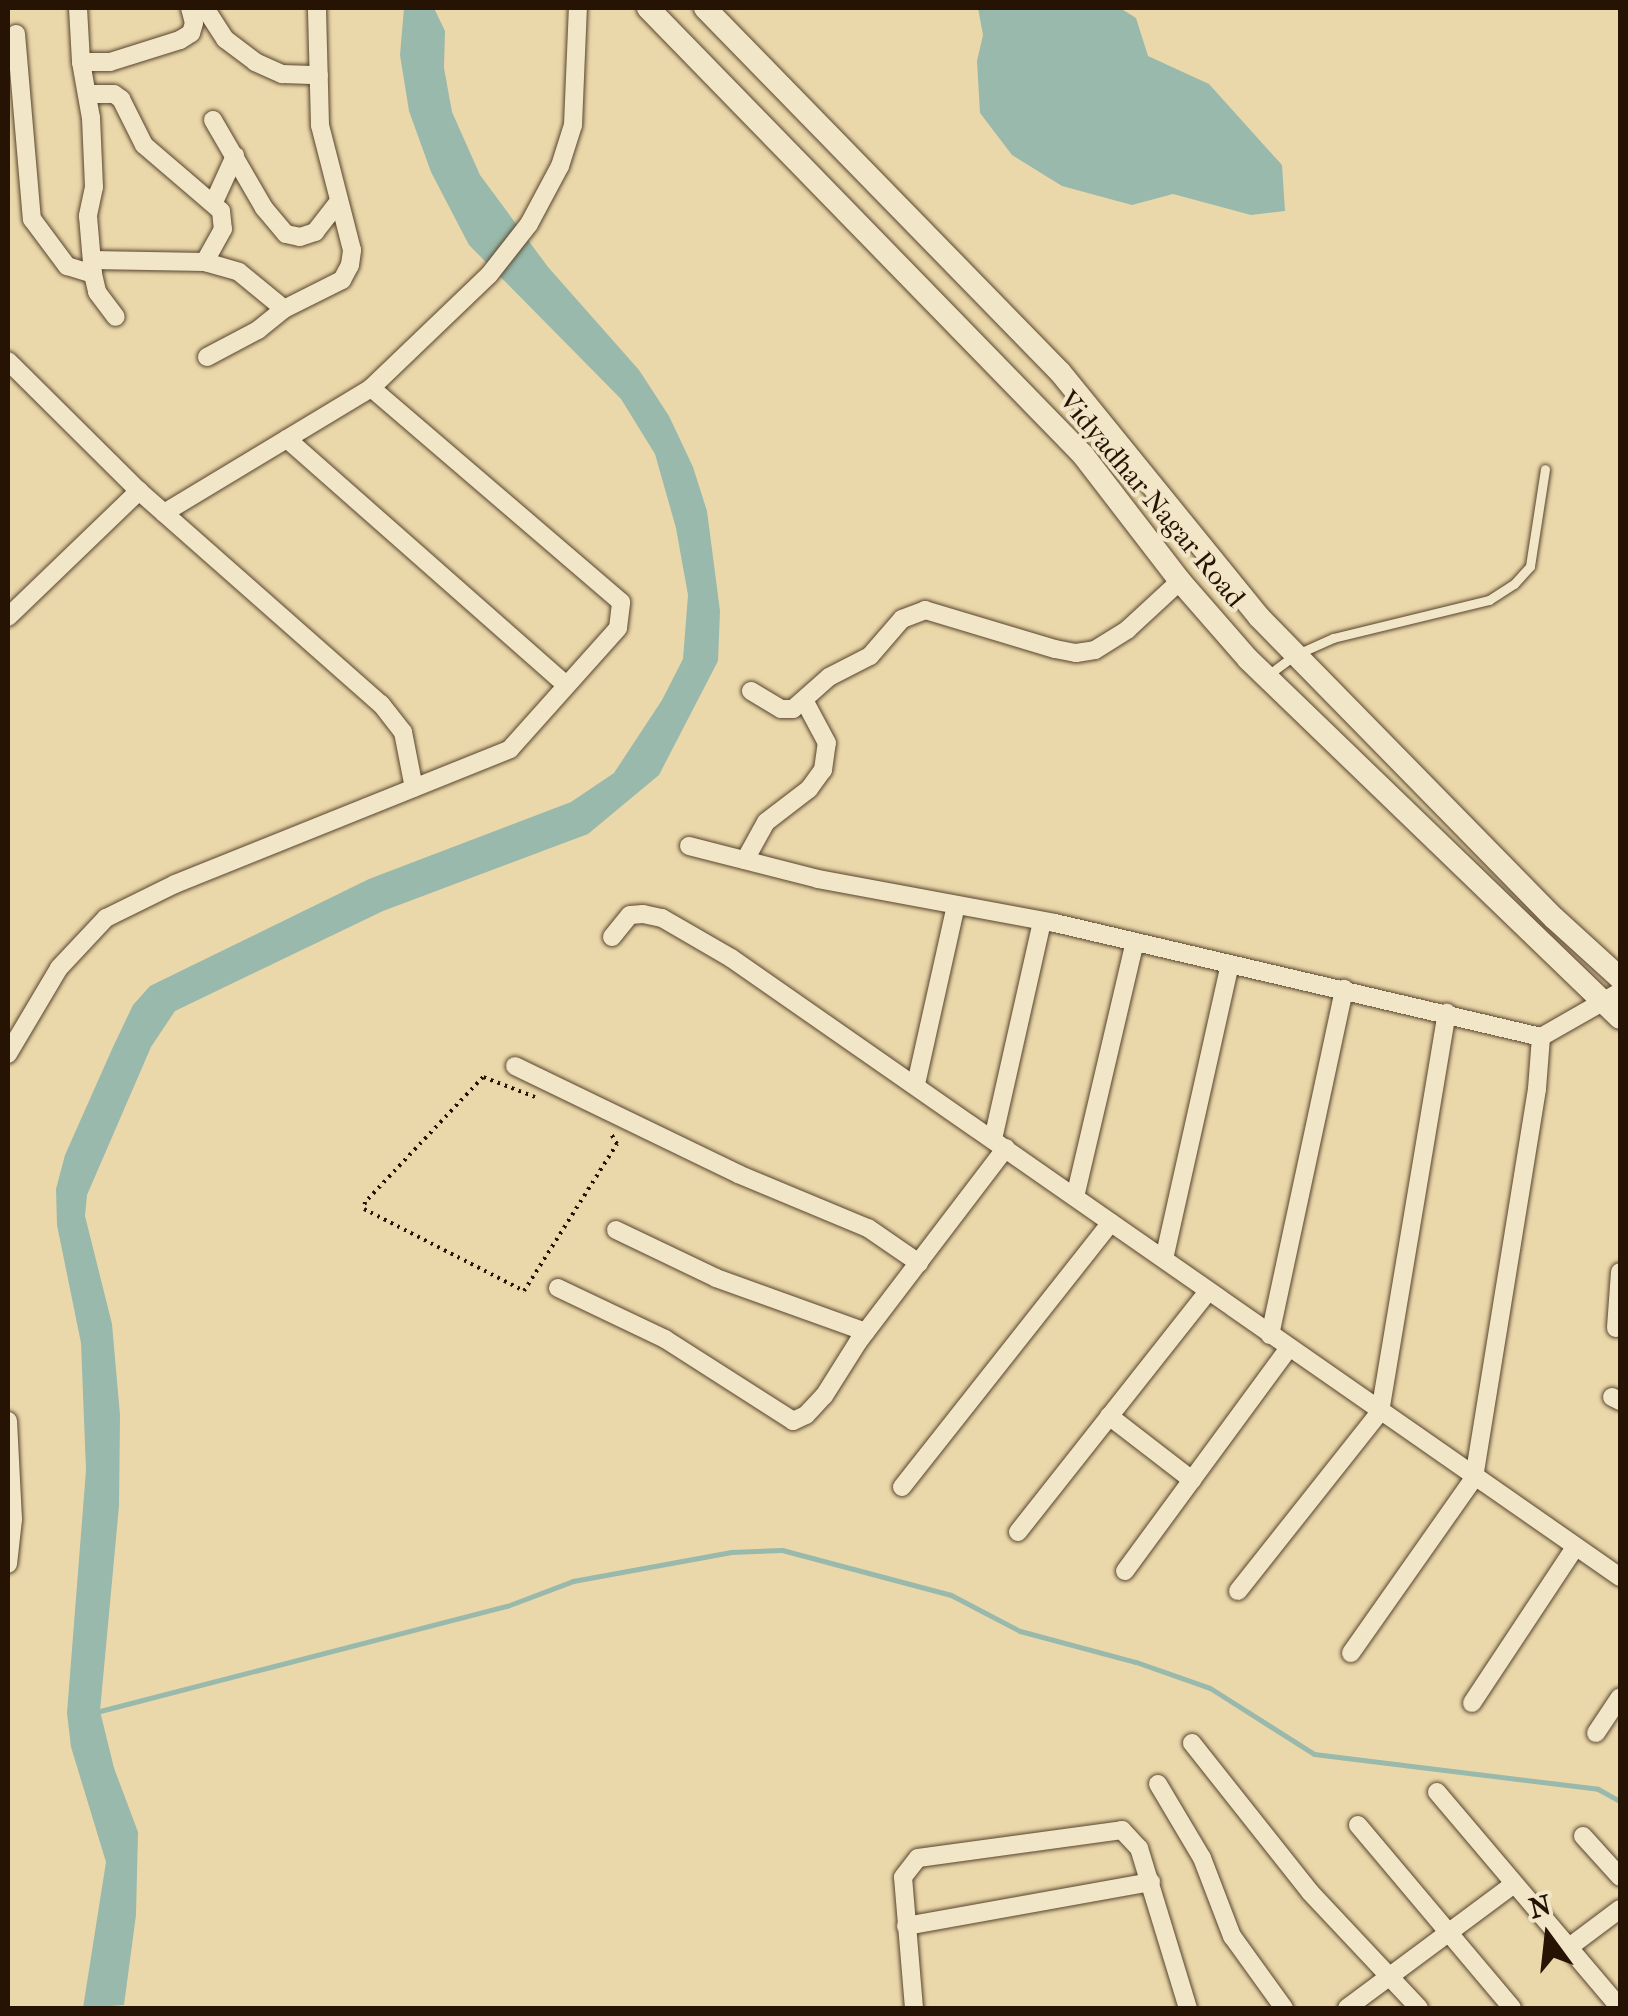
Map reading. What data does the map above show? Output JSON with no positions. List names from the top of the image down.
{
  "streets": {
    "main road": ["Vidyadhar Nagar Road"]
  },
  "north": "top"
}
